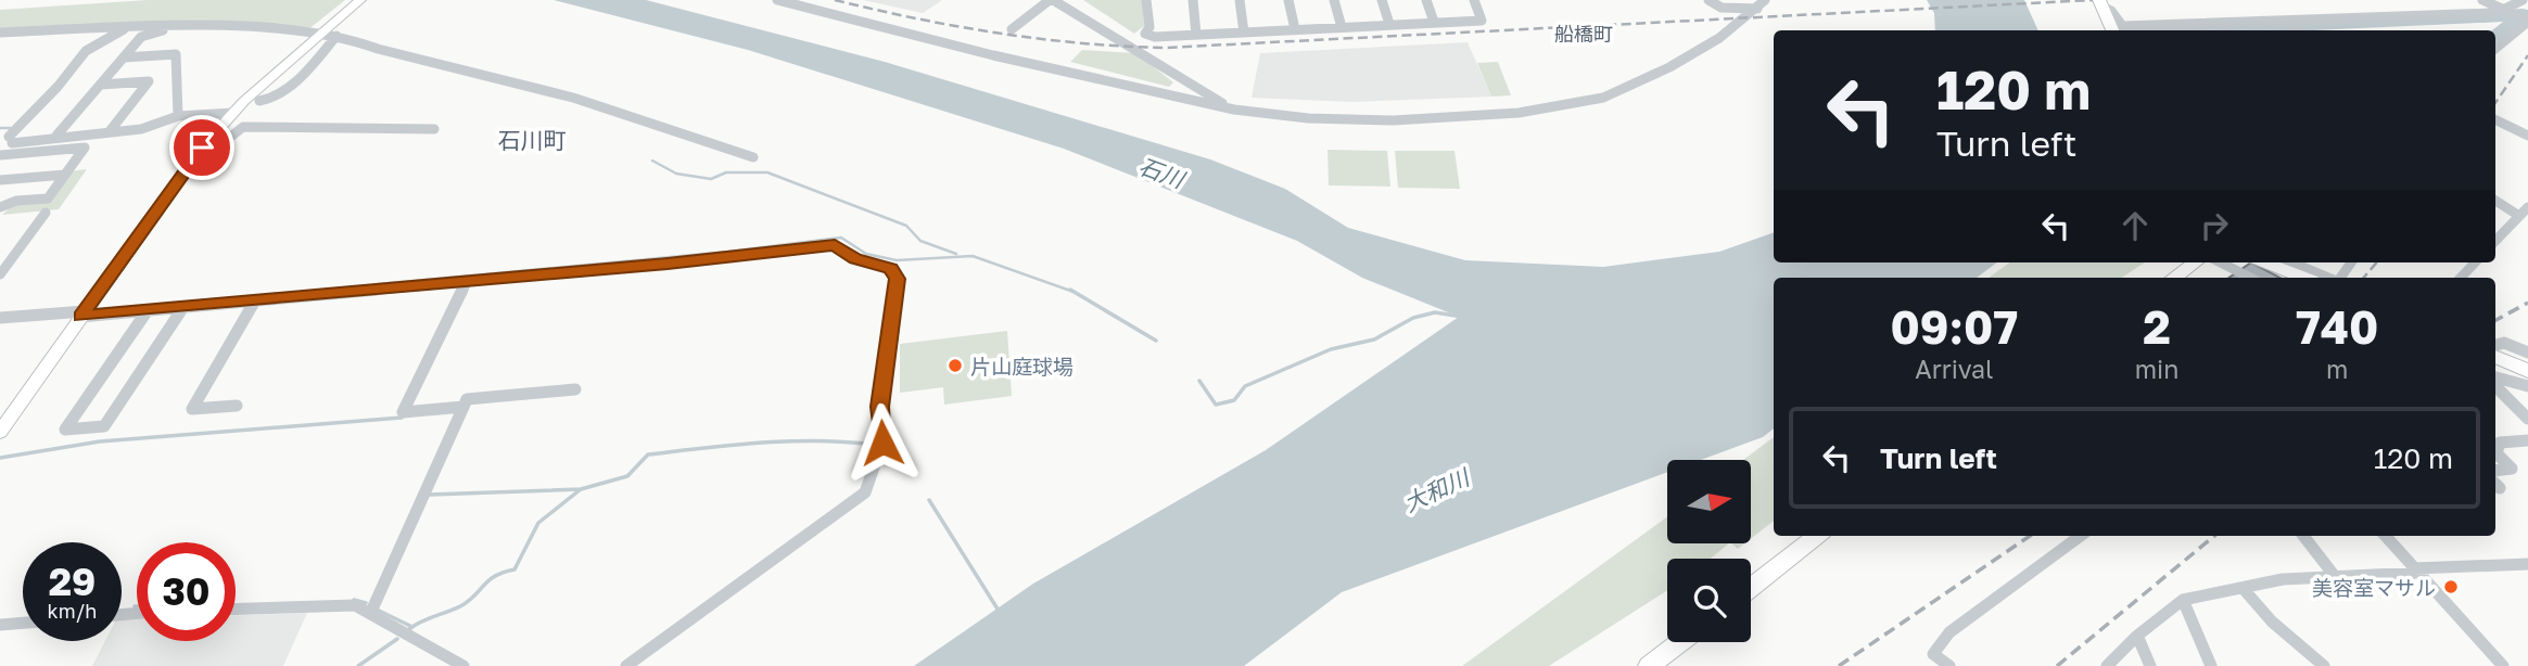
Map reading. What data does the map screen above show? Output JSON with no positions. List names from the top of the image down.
{
  "districts": ["船橋町", "石川町"],
  "water": ["石川", "大和川"],
  "places": ["片山庭球場", "美容室マサル"],
  "north": "right",
  "page": {
    "turn": ["120 m", "Turn left"],
    "eta": [
      "09:07",
      "Arrival",
      "2",
      "min",
      "740",
      "m"
    ],
    "list": [
      {
        "name": "Turn left",
        "value": "120 m"
      }
    ],
    "speed": "29 km/h",
    "limit": "30"
  }
}
